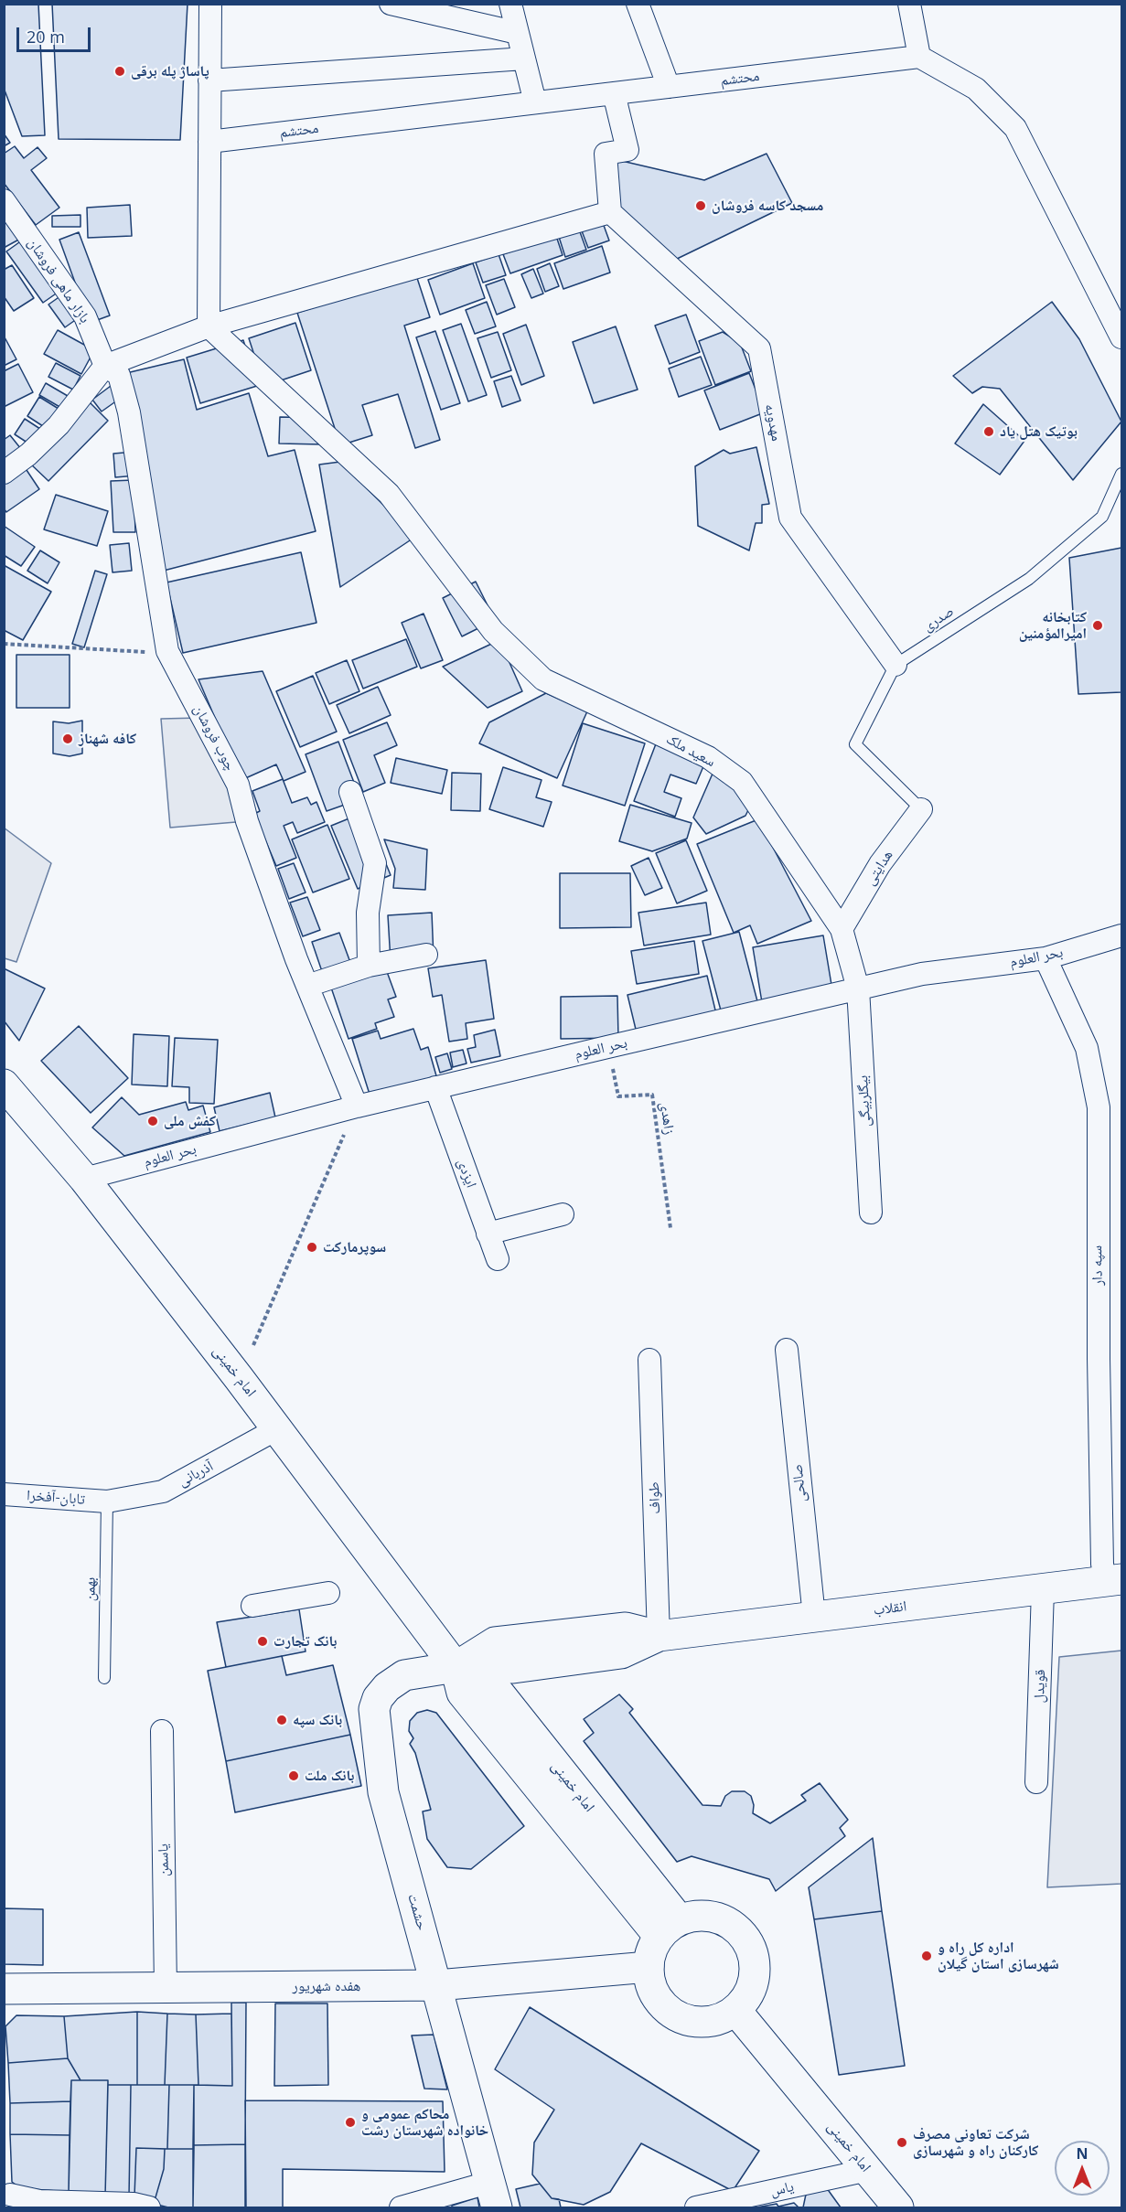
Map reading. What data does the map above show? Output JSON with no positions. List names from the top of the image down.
{
  "streets": {
    "main road": [
      "امام خمینی",
      "انقلاب",
      "حشمت",
      "هفده شهریور"
    ],
    "street": [
      "محتشم",
      "بازار ماهی فروشان",
      "مهدویه",
      "چوب فروشان",
      "سعید ملک",
      "هدایتی",
      "بحر العلوم",
      "بیگلربیگی",
      "ایزدی",
      "سپه دار",
      "آذربانی",
      "صالحی",
      "تابان-آفخرا",
      "طواف",
      "قویدل",
      "یاسمن",
      "یاس"
    ],
    "lane": ["صدری", "بهمن"],
    "path": ["زاهدی"]
  },
  "crossings": [
    ["بازار ماهی فروشان", "چوب فروشان"],
    ["مهدویه", "صدری"],
    ["چوب فروشان", "بحر العلوم"],
    ["سعید ملک", "هدایتی"],
    ["سعید ملک", "بحر العلوم"],
    ["سعید ملک", "بیگلربیگی"],
    ["بحر العلوم", "بیگلربیگی"],
    ["بحر العلوم", "زاهدی"],
    ["بحر العلوم", "ایزدی"],
    ["بحر العلوم", "سپه دار"],
    ["بحر العلوم", "امام خمینی"],
    ["سپه دار", "انقلاب"],
    ["امام خمینی", "آذربانی"],
    ["امام خمینی", "انقلاب"],
    ["امام خمینی", "حشمت"],
    ["امام خمینی", "هفده شهریور"],
    ["امام خمینی", "یاس"],
    ["آذربانی", "تابان-آفخرا"],
    ["آذربانی", "بهمن"],
    ["صالحی", "انقلاب"],
    ["تابان-آفخرا", "بهمن"],
    ["طواف", "انقلاب"],
    ["انقلاب", "قویدل"],
    ["انقلاب", "حشمت"],
    ["یاسمن", "هفده شهریور"],
    ["حشمت", "هفده شهریور"]
  ],
  "places": [
    "پاساژ پله برقی",
    "مسجد کاسه فروشان",
    "بوتیک هتل یاد",
    "کتابخانه امیرالمؤمنین",
    "کافه شهناز",
    "کفش ملی",
    "سوپرمارکت",
    "بانک تجارت",
    "بانک سپه",
    "بانک ملت",
    "اداره کل راه و شهرسازی استان گیلان",
    "محاکم عمومی و خانواده شهرستان رشت",
    "شرکت تعاونی مصرف کارکنان راه و شهرسازی"
  ],
  "scale_bar": "20 m",
  "north": "top"
}
